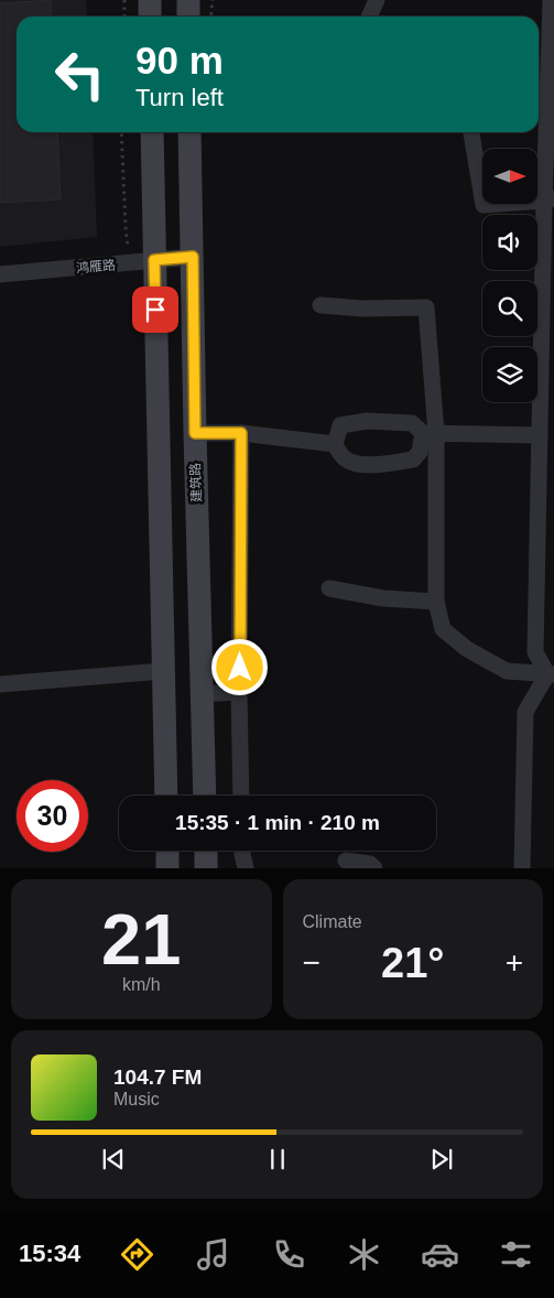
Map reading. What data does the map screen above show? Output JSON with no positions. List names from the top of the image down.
{
  "streets": {
    "main road": ["建筑路"],
    "street": ["鸿雁路"]
  },
  "crossings": [
    ["鸿雁路", "建筑路"]
  ],
  "north": "right",
  "page": {
    "turn": ["90 m", "Turn left"],
    "limit": "30",
    "trip": "15:35 · 1 min · 210 m",
    "tile": [
      ["21", "km/h"],
      "Climate"
    ],
    "heat": ["−", "21°", "+"],
    "song": ["104.7 FM", "Music"],
    "tabs": "15:34"
  }
}
